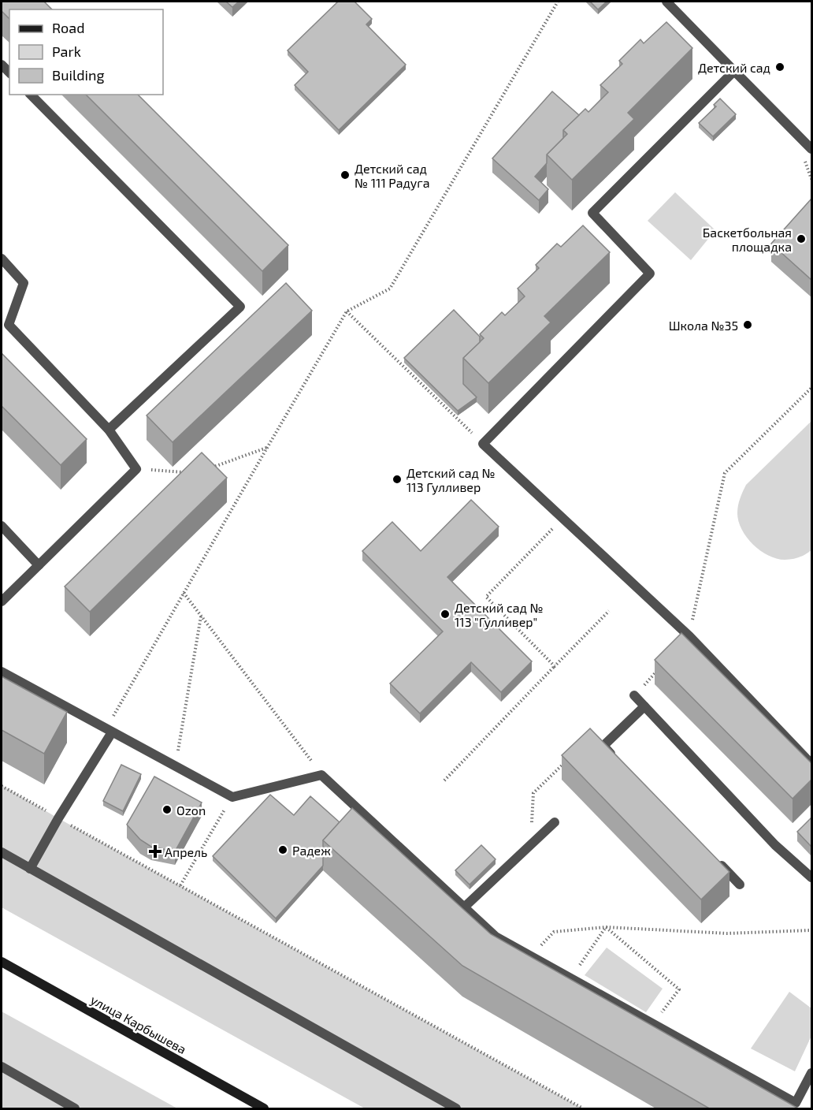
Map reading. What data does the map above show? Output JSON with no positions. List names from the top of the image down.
{
  "streets": {
    "street": ["улица Карбышева"]
  },
  "places": {
    "other": [
      "Детский сад",
      "Детский сад № 111 Радуга",
      "Баскетбольная площадка",
      "Школа №35",
      "Детский сад № 113 Гулливер",
      "Детский сад № 113 \"Гулливер\"",
      "Ozon",
      "Радеж"
    ],
    "health": ["Апрель"]
  },
  "legend": ["Road", "Park", "Building"]
}
